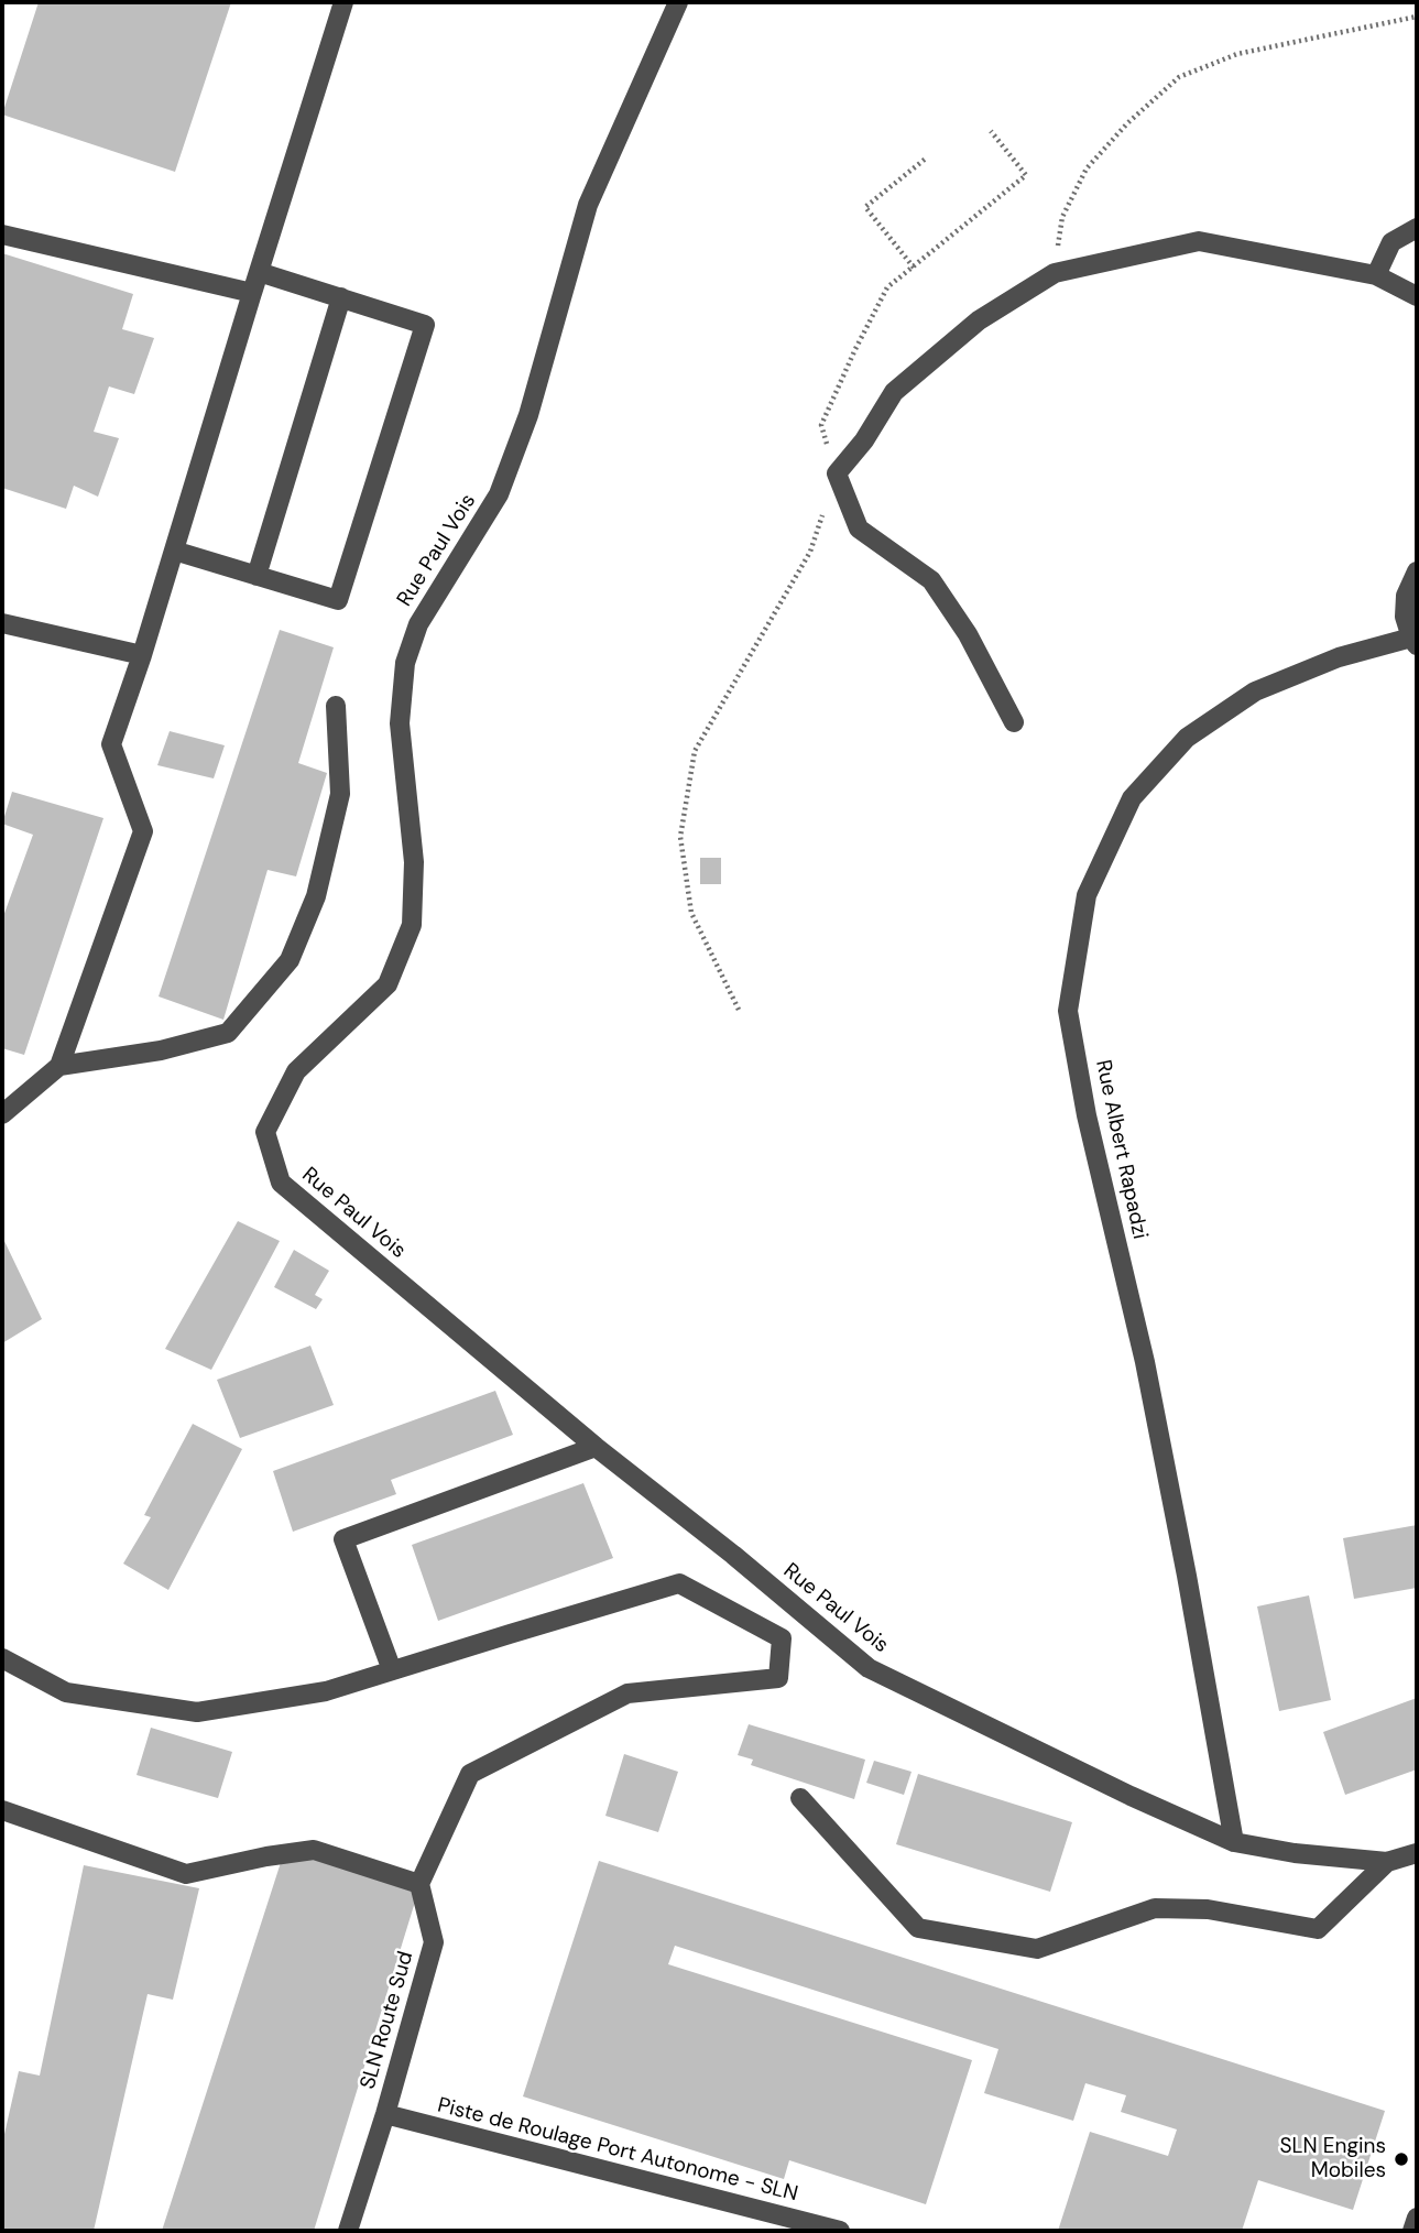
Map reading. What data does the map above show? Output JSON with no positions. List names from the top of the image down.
{
  "streets": {
    "street": [
      "Rue Paul Vois",
      "Rue Albert Rapadzi",
      "SLN Route Sud",
      "Piste de Roulage Port Autonome - SLN"
    ]
  },
  "crossings": [
    ["Rue Paul Vois", "Rue Albert Rapadzi"],
    ["SLN Route Sud", "Piste de Roulage Port Autonome - SLN"]
  ],
  "places": ["SLN Engins Mobiles"]
}
